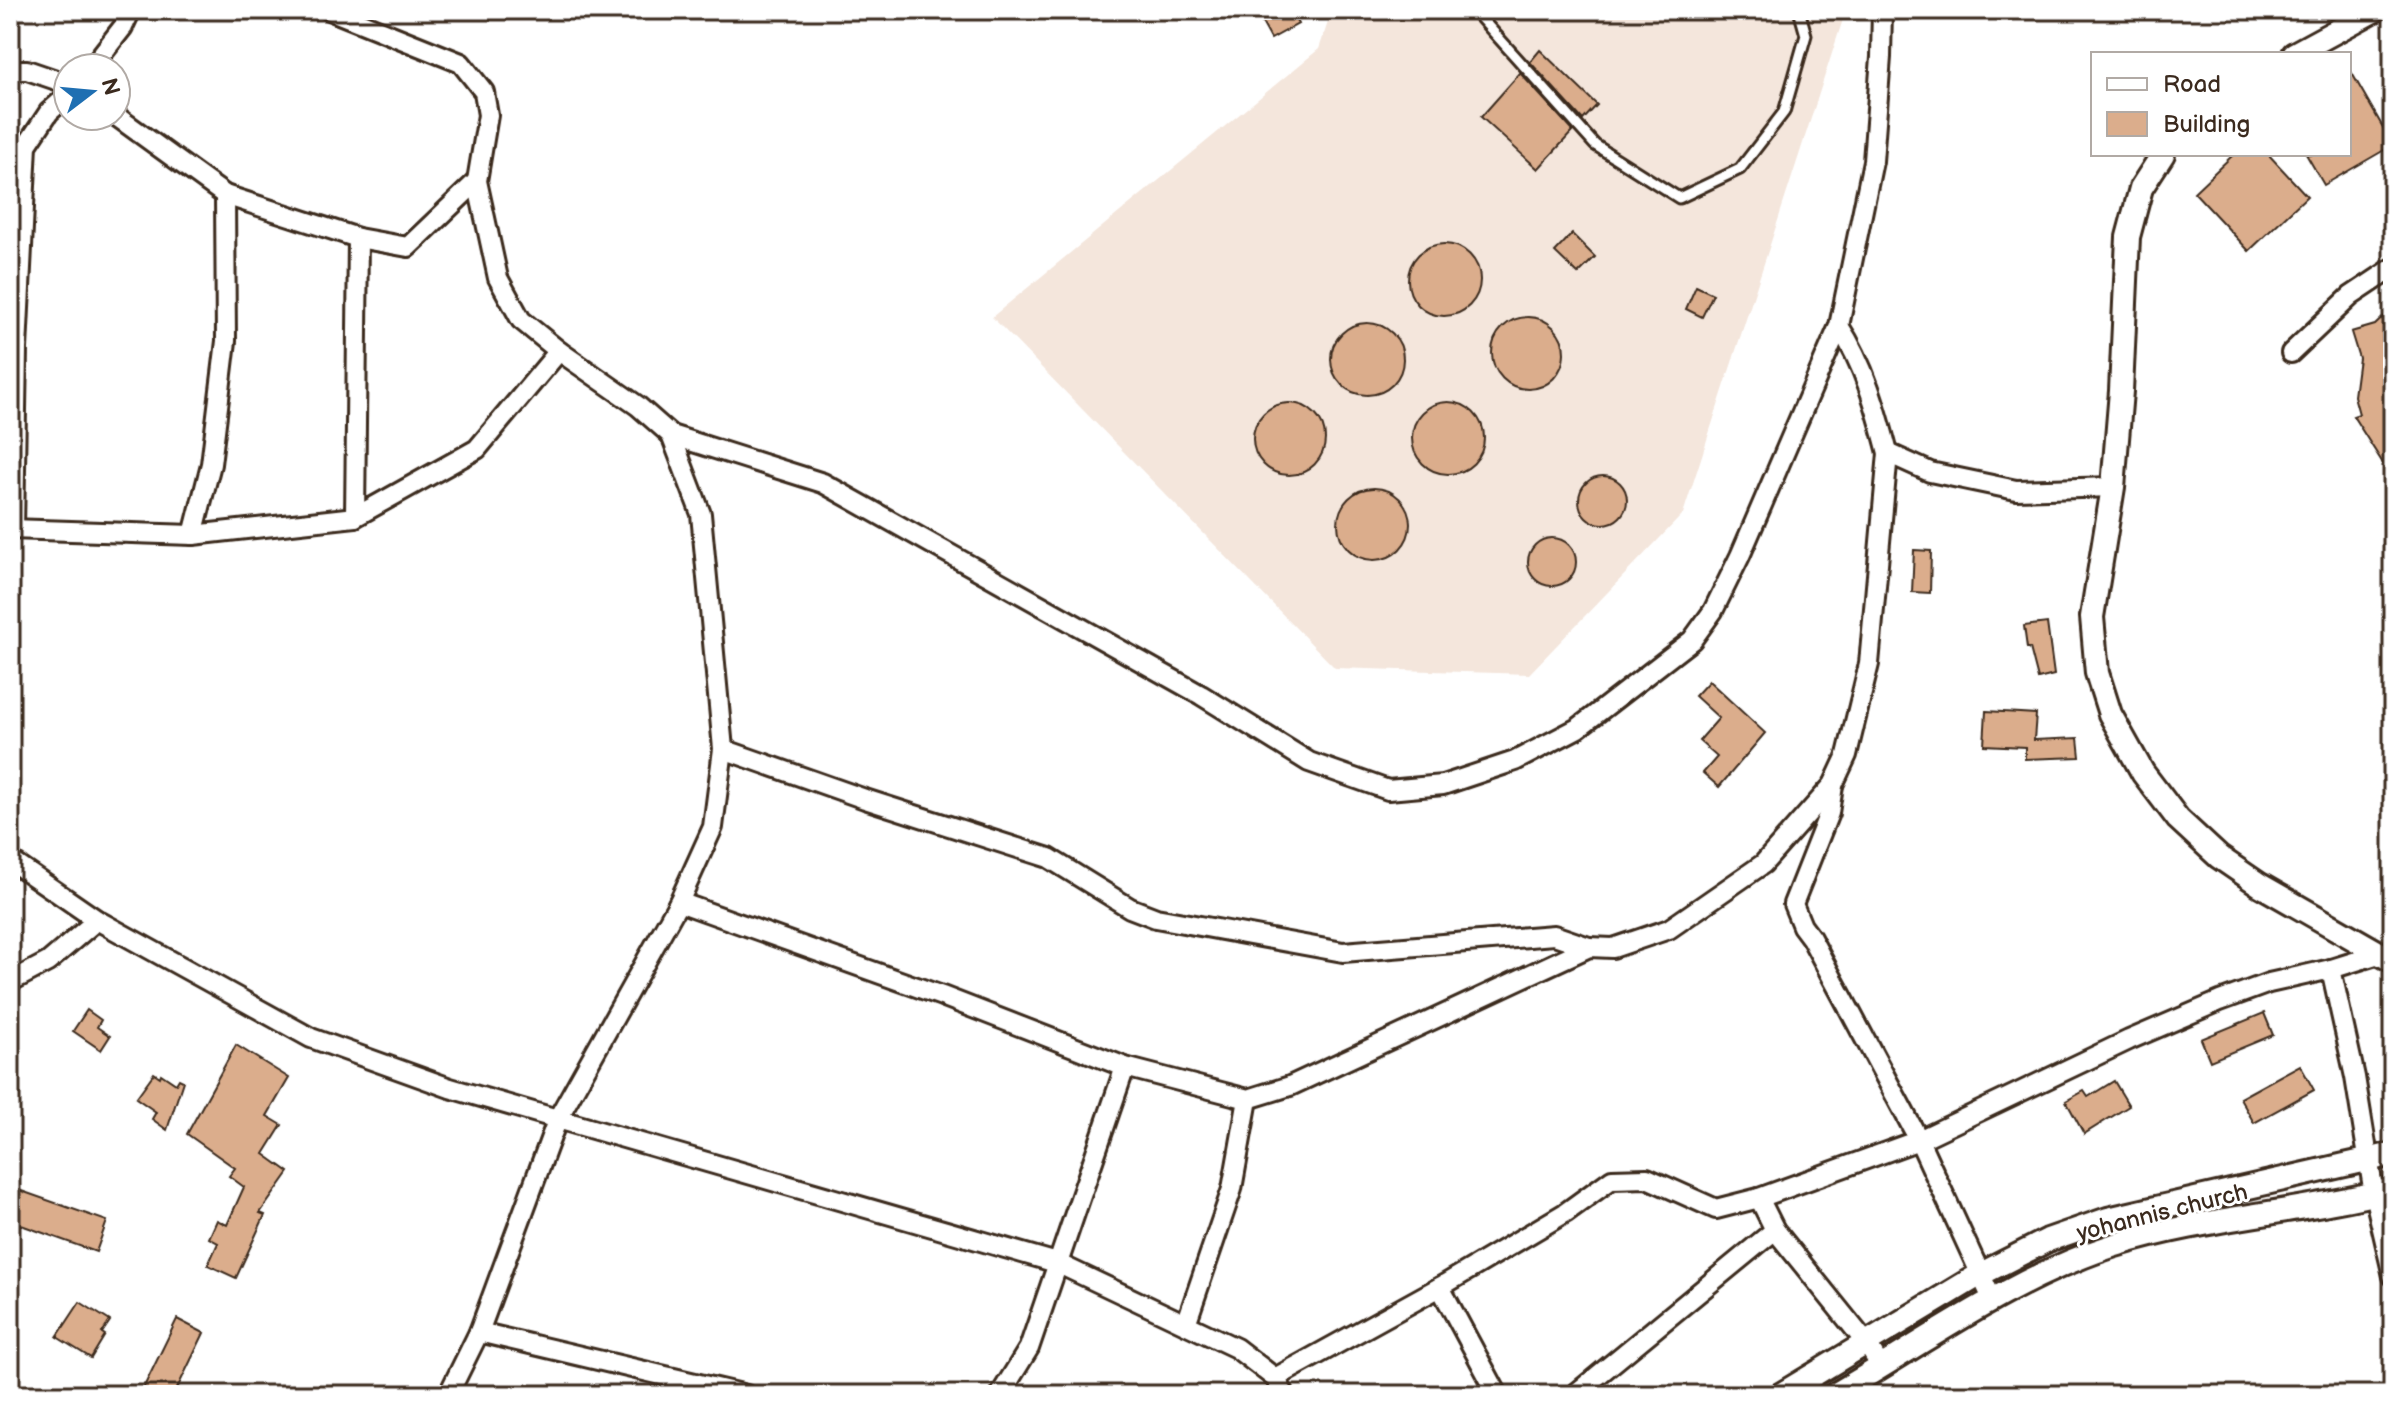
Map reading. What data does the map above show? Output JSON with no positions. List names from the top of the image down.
{
  "streets": {
    "street": ["yohannis church"]
  },
  "legend": ["Road", "Building"],
  "north": "right"
}
